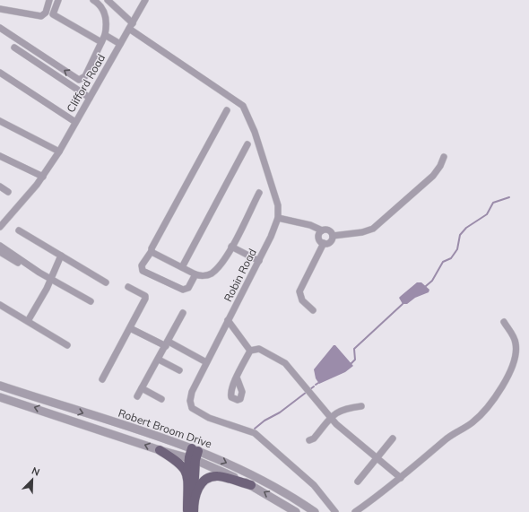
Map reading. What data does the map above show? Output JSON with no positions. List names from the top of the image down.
{
  "streets": {
    "street": ["Clifford Road", "Robin Road", "Robert Broom Drive"]
  },
  "crossings": [
    ["Clifford Road", "Robin Road"]
  ],
  "north": "top right"
}
